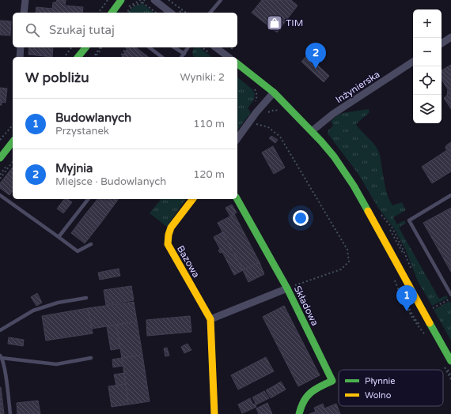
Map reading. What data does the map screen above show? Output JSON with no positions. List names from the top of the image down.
{
  "streets": {
    "street": ["Inżynierska", "Bazowa", "Składowa"]
  },
  "places": {
    "shop": ["TIM"]
  },
  "legend": ["Płynnie", "Wolno"],
  "page": {
    "map_buttons": ["+", "−"],
    "search": "Szukaj tutaj",
    "pins": ["2", "1"],
    "heading": ["W pobliżu", "Wyniki: 2"],
    "list": [
      {
        "mark": "1",
        "name": "Budowlanych",
        "note": "Przystanek",
        "value": "110 m"
      },
      {
        "mark": "2",
        "name": "Myjnia",
        "note": "Miejsce · Budowlanych",
        "value": "120 m"
      }
    ]
  }
}
